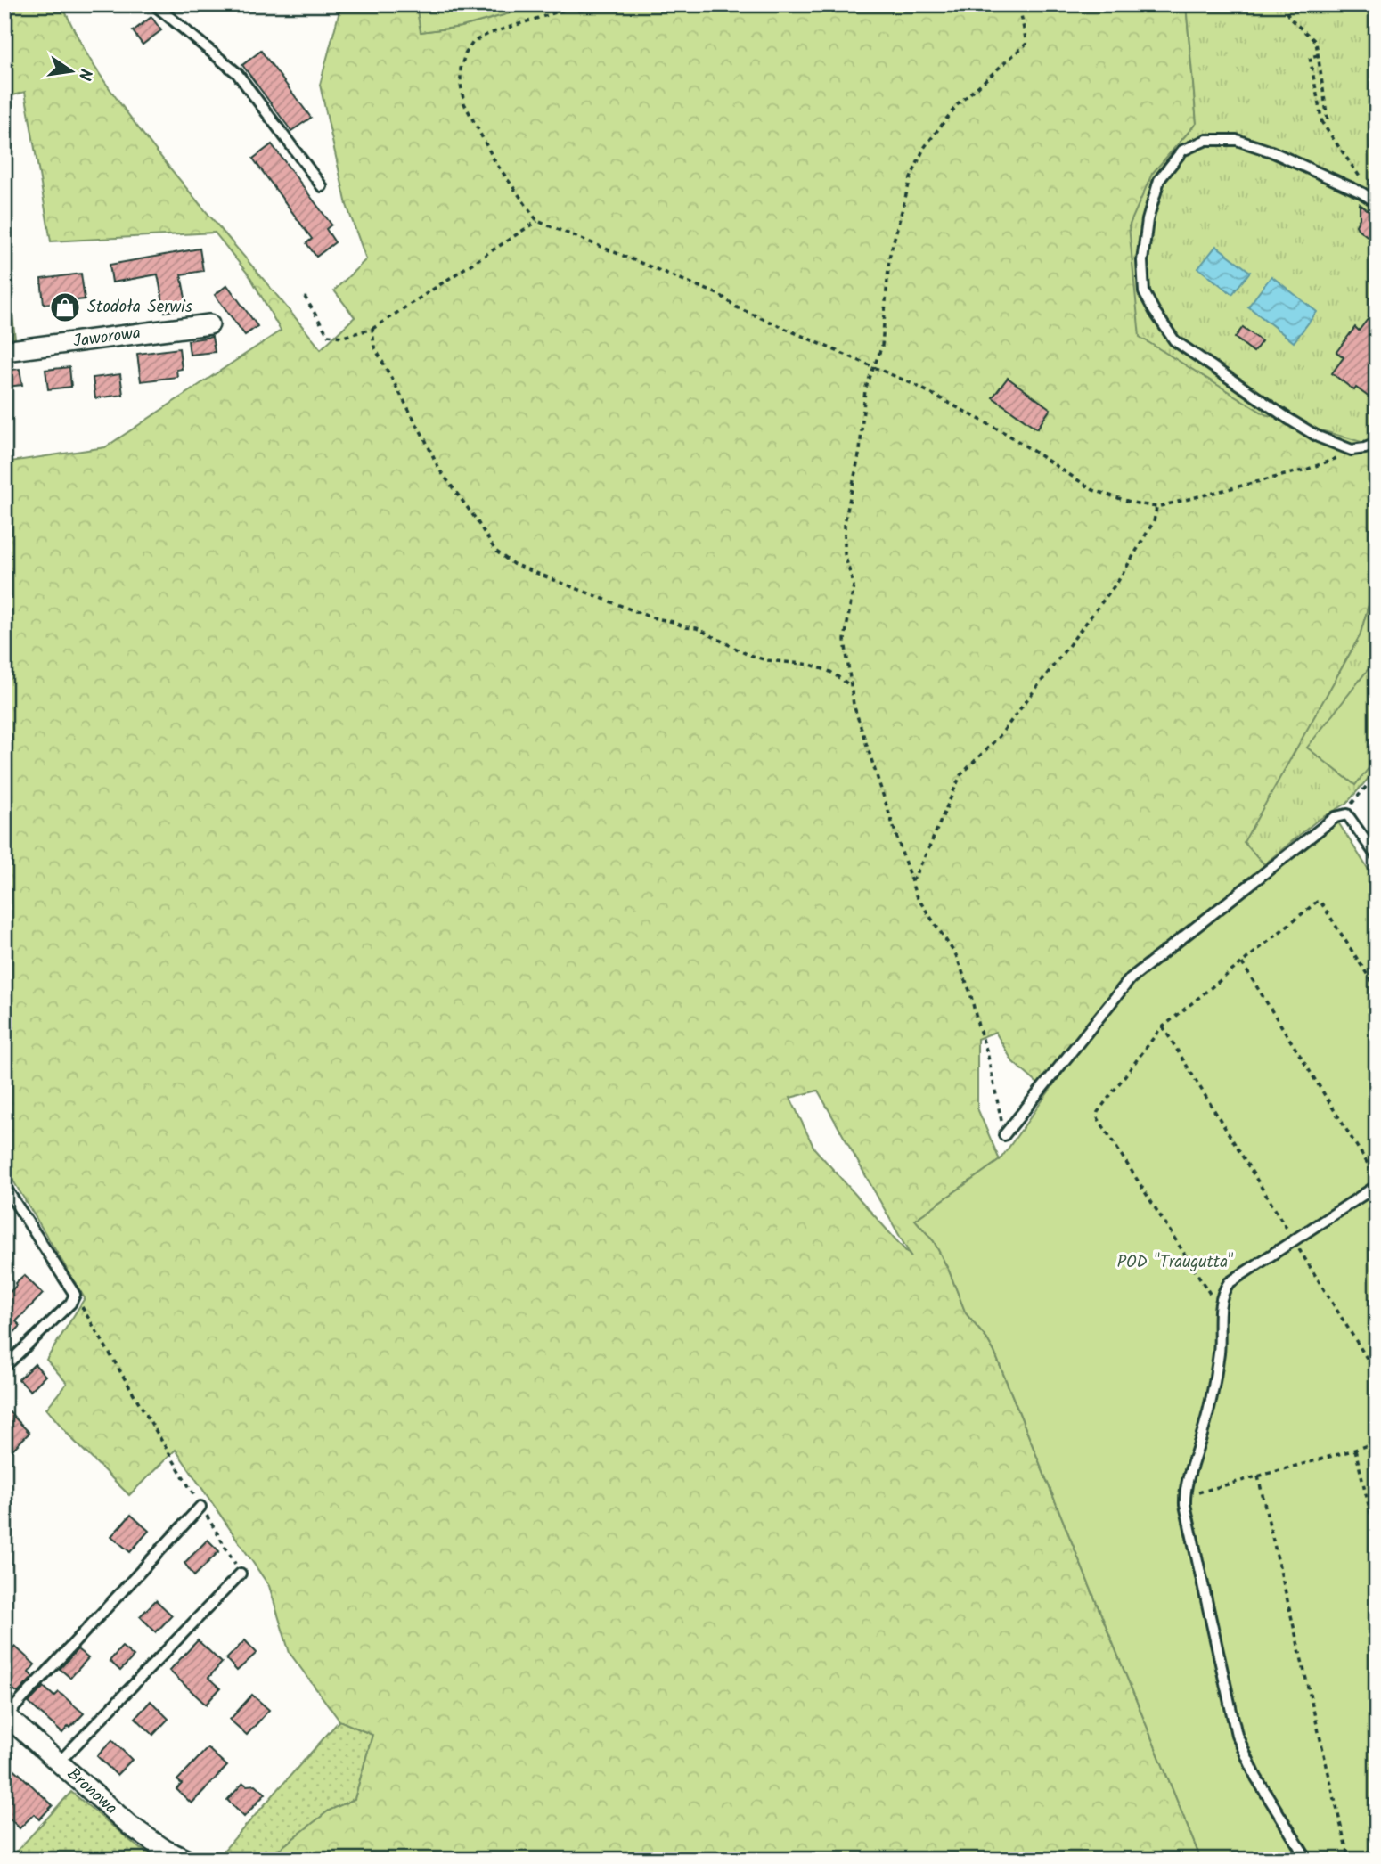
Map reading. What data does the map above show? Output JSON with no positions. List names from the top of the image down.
{
  "streets": {
    "street": ["Jaworowa", "Bronowa"]
  },
  "parks": ["POD \"Traugutta\""],
  "places": {
    "shop": ["Stodoła Serwis"]
  },
  "north": "right"
}
